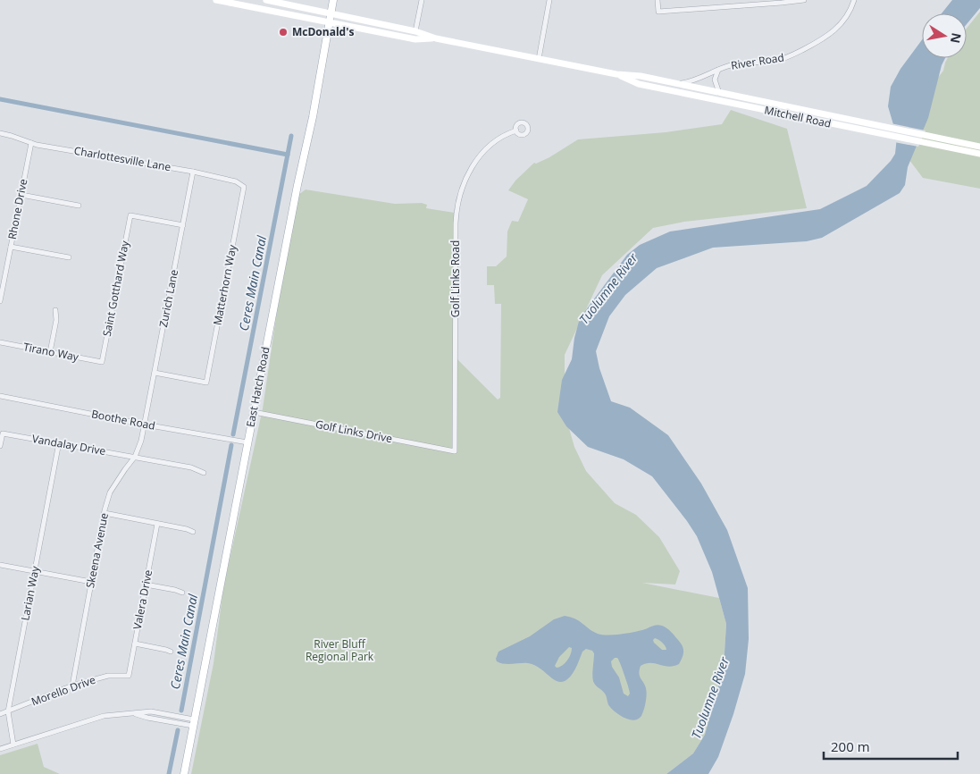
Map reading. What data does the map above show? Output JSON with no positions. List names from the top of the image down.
{
  "streets": {
    "main road": ["Mitchell Road", "East Hatch Road"],
    "street": [
      "River Road",
      "Charlottesville Lane",
      "Rhone Drive",
      "Golf Links Road",
      "Matterhorn Way",
      "Saint Gotthard Way",
      "Zurich Lane",
      "Tirano Way",
      "Boothe Road",
      "Golf Links Drive",
      "Vandalay Drive",
      "Skeena Avenue",
      "Larian Way",
      "Valera Drive",
      "Morello Drive"
    ]
  },
  "crossings": [
    ["River Road", "Mitchell Road"],
    ["Mitchell Road", "East Hatch Road"],
    ["Charlottesville Lane", "Rhone Drive"],
    ["Charlottesville Lane", "Matterhorn Way"],
    ["Charlottesville Lane", "Zurich Lane"],
    ["Golf Links Road", "Golf Links Drive"],
    ["Matterhorn Way", "Zurich Lane"],
    ["Saint Gotthard Way", "Zurich Lane"],
    ["Saint Gotthard Way", "Tirano Way"],
    ["Zurich Lane", "Boothe Road"],
    ["Zurich Lane", "Skeena Avenue"],
    ["East Hatch Road", "Boothe Road"],
    ["East Hatch Road", "Golf Links Drive"],
    ["Boothe Road", "Skeena Avenue"],
    ["Vandalay Drive", "Skeena Avenue"],
    ["Vandalay Drive", "Larian Way"],
    ["Skeena Avenue", "Morello Drive"],
    ["Larian Way", "Morello Drive"],
    ["Valera Drive", "Morello Drive"]
  ],
  "water": ["Ceres Main Canal", "Tuolumne River"],
  "parks": ["River Bluff Regional Park"],
  "places": ["McDonald's"],
  "scale_bar": "200 m",
  "north": "right"
}
